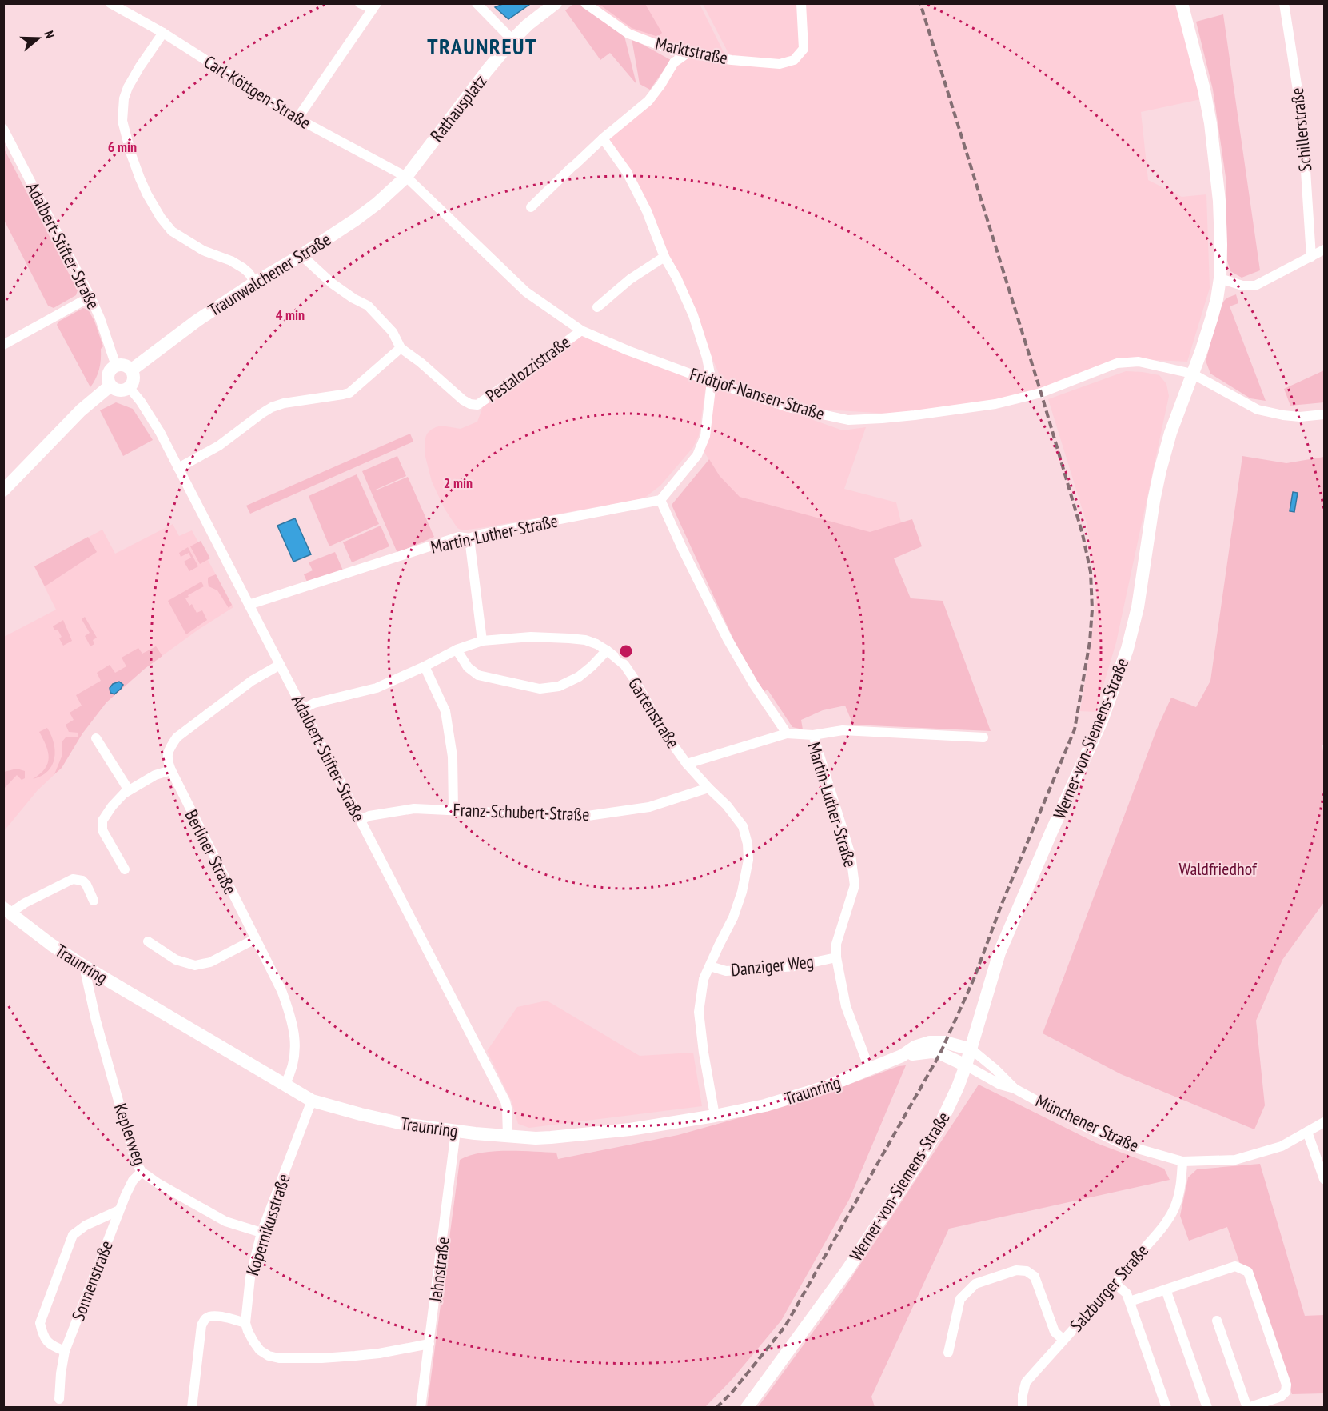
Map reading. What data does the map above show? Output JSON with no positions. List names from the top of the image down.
{
  "streets": {
    "street": [
      "Marktstraße",
      "Carl-Köttgen-Straße",
      "Rathausplatz",
      "Schillerstraße",
      "Adalbert-Stifter-Straße",
      "Traunwalchener Straße",
      "Pestalozzistraße",
      "Fridtjof-Nansen-Straße",
      "Martin-Luther-Straße",
      "Gartenstraße",
      "Werner-von-Siemens-Straße",
      "Franz-Schubert-Straße",
      "Berliner Straße",
      "Traunring",
      "Danziger Weg",
      "Münchener Straße",
      "Keplerweg",
      "Kopernikusstraße",
      "Jahnstraße",
      "Sonnenstraße",
      "Salzburger Straße"
    ]
  },
  "crossings": [
    ["Carl-Köttgen-Straße", "Rathausplatz"],
    ["Carl-Köttgen-Straße", "Traunwalchener Straße"],
    ["Carl-Köttgen-Straße", "Fridtjof-Nansen-Straße"],
    ["Rathausplatz", "Traunwalchener Straße"],
    ["Rathausplatz", "Fridtjof-Nansen-Straße"],
    ["Adalbert-Stifter-Straße", "Traunwalchener Straße"],
    ["Adalbert-Stifter-Straße", "Martin-Luther-Straße"],
    ["Adalbert-Stifter-Straße", "Gartenstraße"],
    ["Adalbert-Stifter-Straße", "Franz-Schubert-Straße"],
    ["Adalbert-Stifter-Straße", "Berliner Straße"],
    ["Adalbert-Stifter-Straße", "Traunring"],
    ["Traunwalchener Straße", "Pestalozzistraße"],
    ["Traunwalchener Straße", "Fridtjof-Nansen-Straße"],
    ["Pestalozzistraße", "Fridtjof-Nansen-Straße"],
    ["Fridtjof-Nansen-Straße", "Werner-von-Siemens-Straße"],
    ["Martin-Luther-Straße", "Gartenstraße"],
    ["Martin-Luther-Straße", "Traunring"],
    ["Martin-Luther-Straße", "Danziger Weg"],
    ["Werner-von-Siemens-Straße", "Traunring"],
    ["Werner-von-Siemens-Straße", "Münchener Straße"],
    ["Berliner Straße", "Traunring"],
    ["Traunring", "Münchener Straße"],
    ["Traunring", "Keplerweg"],
    ["Traunring", "Kopernikusstraße"],
    ["Traunring", "Jahnstraße"],
    ["Münchener Straße", "Salzburger Straße"],
    ["Keplerweg", "Kopernikusstraße"],
    ["Keplerweg", "Sonnenstraße"]
  ],
  "districts": ["TRAUNREUT"],
  "parks": ["Waldfriedhof"],
  "north": "right",
  "rings": ["6 min", "4 min", "2 min"]
}
